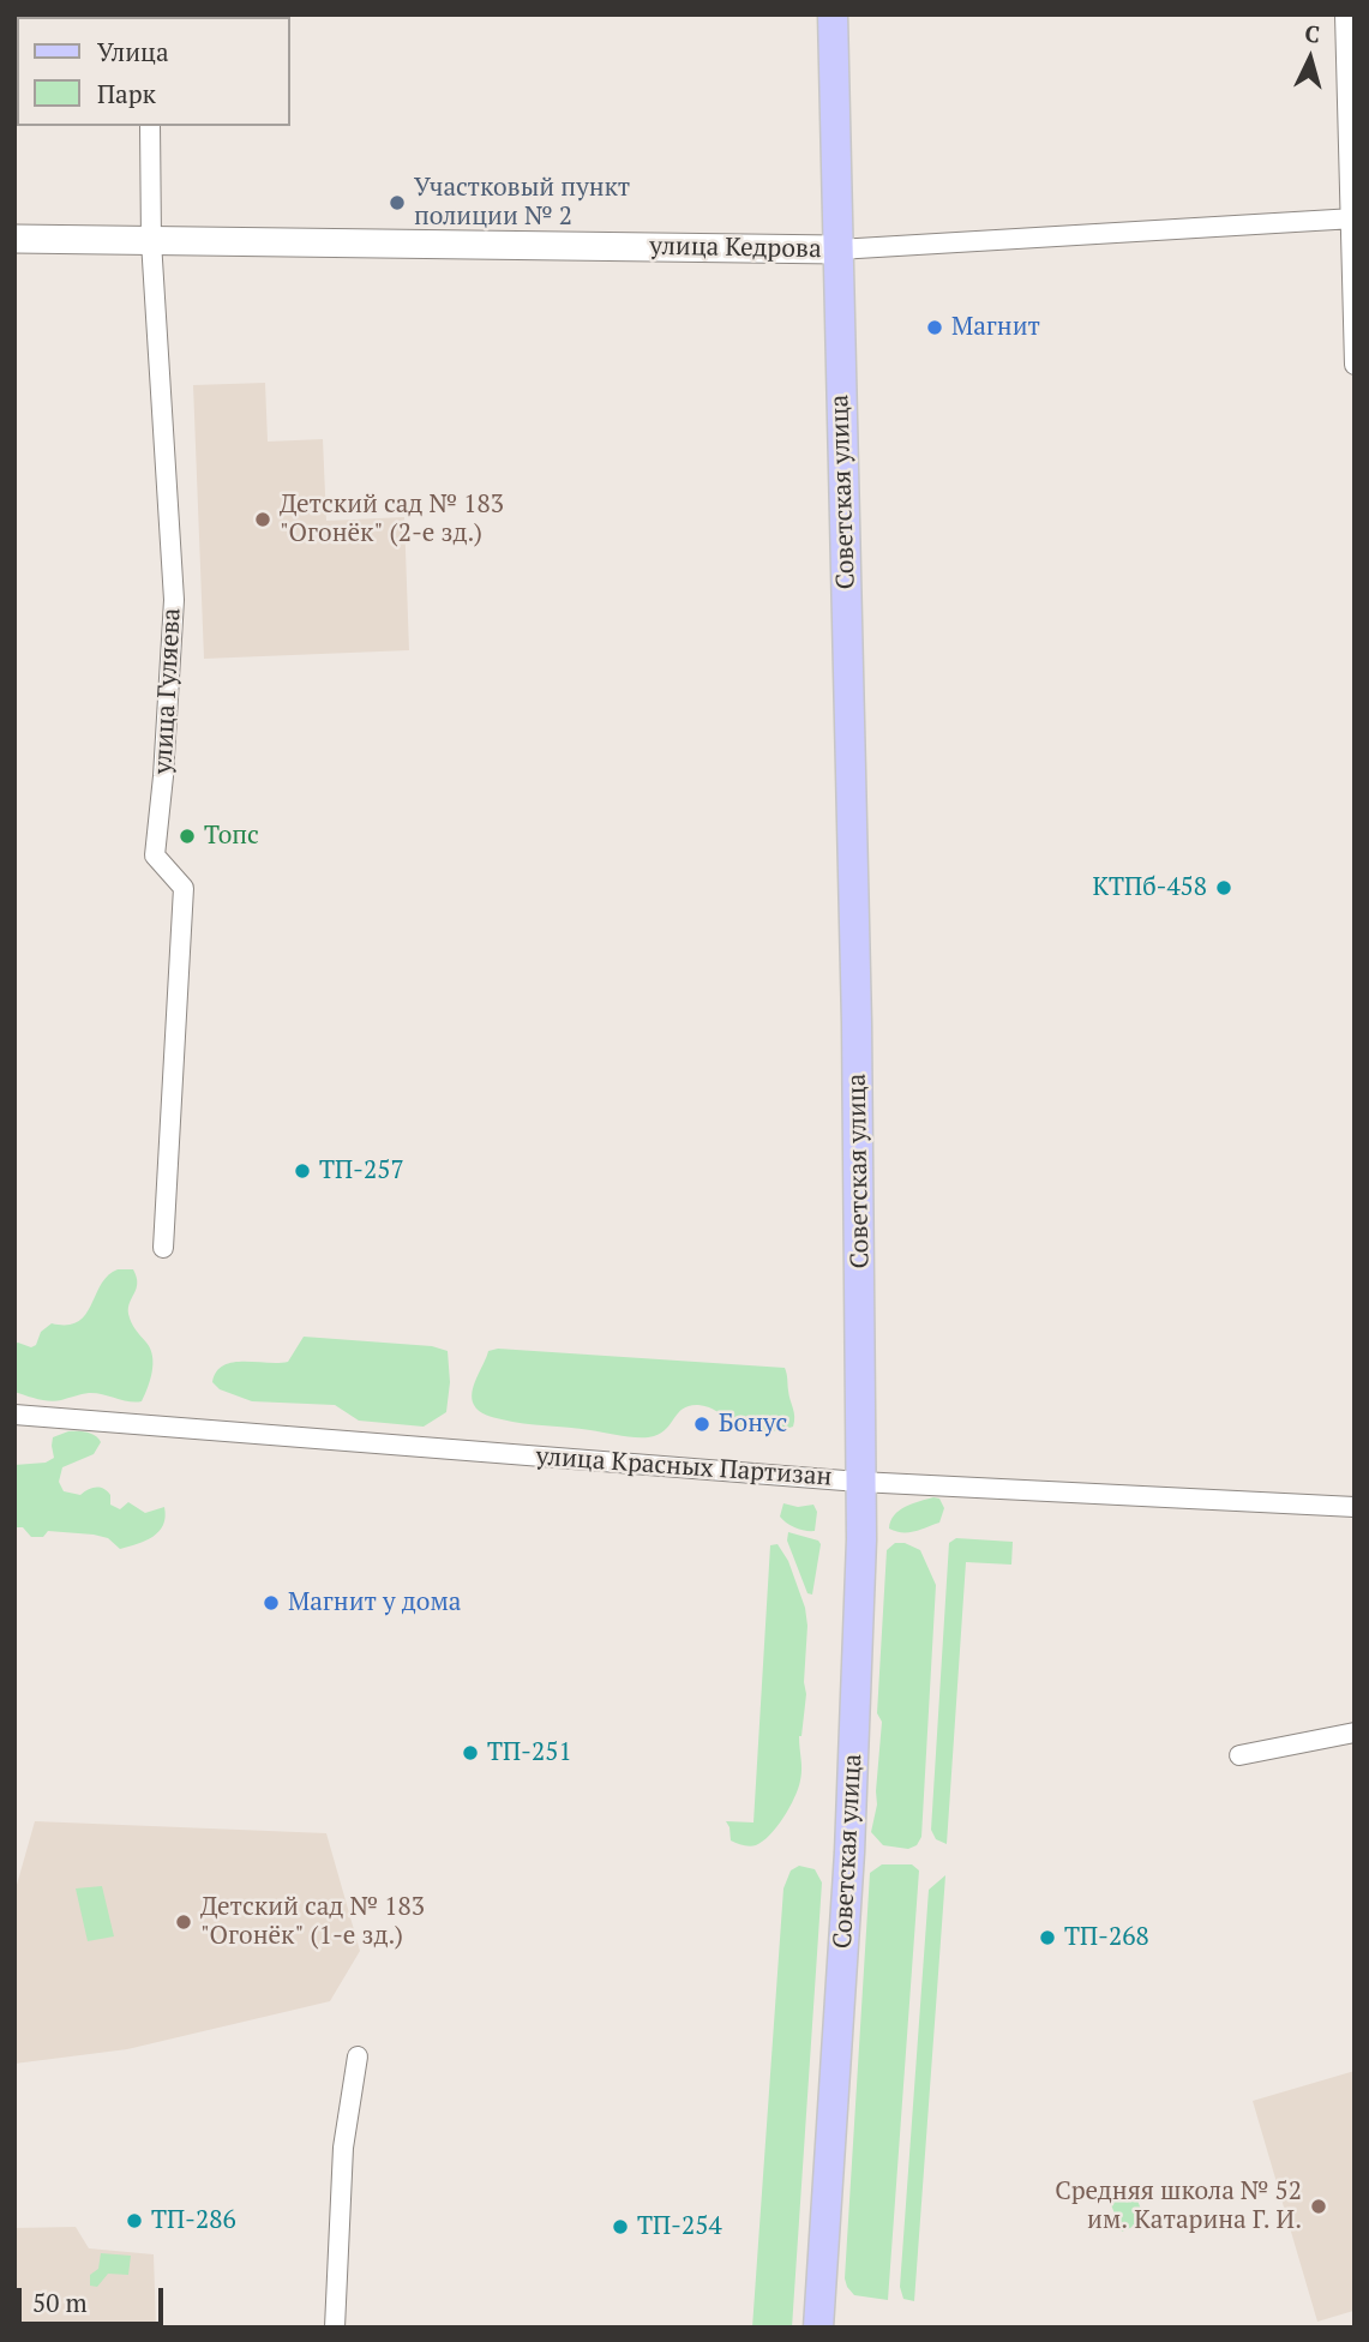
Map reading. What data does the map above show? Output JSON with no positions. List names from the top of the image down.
{
  "streets": {
    "main road": ["улица Кедрова", "Советская улица"],
    "street": ["улица Гуляева", "улица Красных Партизан"]
  },
  "crossings": [
    ["улица Кедрова", "Советская улица"],
    ["улица Кедрова", "улица Гуляева"],
    ["Советская улица", "улица Красных Партизан"]
  ],
  "places": [
    "Участковый пункт полиции № 2",
    "Магнит",
    "Детский сад № 183 \"Огонёк\" (2-е зд.)",
    "Топс",
    "КТПб-458",
    "ТП-257",
    "Бонус",
    "Магнит у дома",
    "ТП-251",
    "Детский сад № 183 \"Огонёк\" (1-е зд.)",
    "ТП-268",
    "Средняя школа № 52 им. Катарина Г. И.",
    "ТП-286",
    "ТП-254"
  ],
  "legend": ["Улица", "Парк"],
  "scale_bar": "50 m",
  "north": "top"
}
